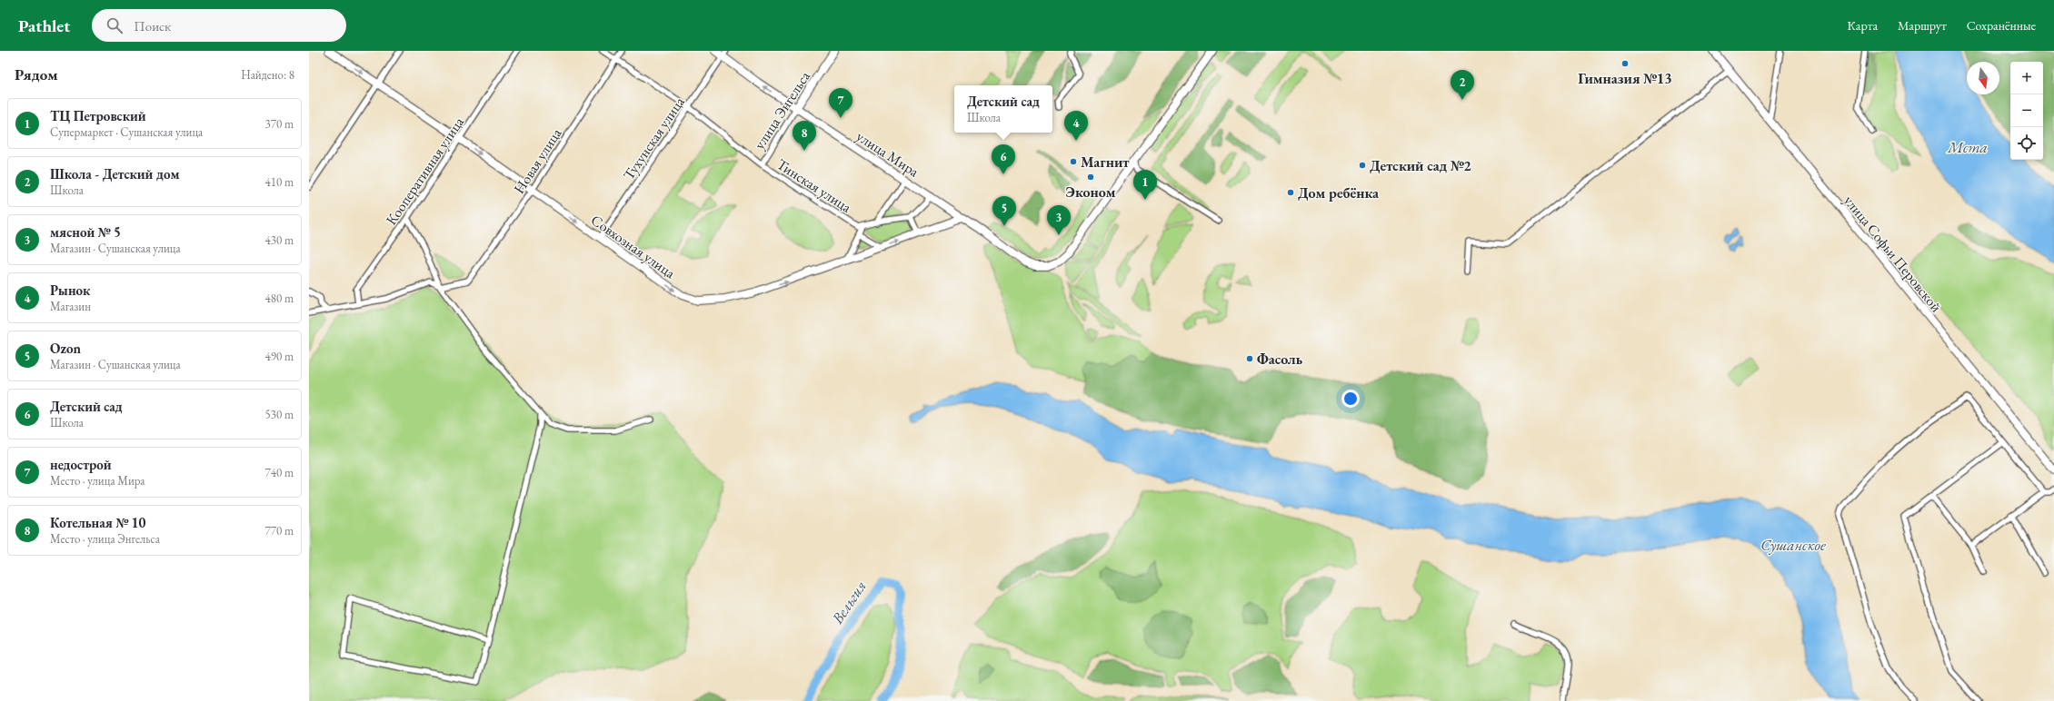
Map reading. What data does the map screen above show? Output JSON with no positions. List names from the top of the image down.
{
  "streets": {
    "main road": [
      "улица Энгельса",
      "улица Мира",
      "Совхозная улица",
      "улица Софьи Перовской"
    ],
    "street": [
      "Тухунская улица",
      "Новая улица",
      "Кооперативная улица",
      "Тинская улица"
    ]
  },
  "crossings": [
    ["улица Энгельса", "улица Мира"],
    ["улица Энгельса", "Тинская улица"],
    ["Тухунская улица", "улица Мира"],
    ["Тухунская улица", "Тинская улица"],
    ["Тухунская улица", "Совхозная улица"],
    ["улица Мира", "Совхозная улица"],
    ["Новая улица", "Тинская улица"],
    ["Новая улица", "Совхозная улица"],
    ["Кооперативная улица", "Совхозная улица"]
  ],
  "one_way": ["Совхозная улица"],
  "water": ["Мста", "Сушанское", "Вельгия"],
  "places": [
    "Гимназия №13",
    "Магнит",
    "Детский сад №2",
    "Эконом",
    "Дом ребёнка",
    "Фасоль"
  ],
  "north": "bottom",
  "page": {
    "header": "Pathlet",
    "search": "Поиск",
    "nav": ["Карта", "Маршрут", "Сохранённые"],
    "heading": ["Рядом", "Найдено: 8"],
    "map_buttons": ["+", "−"],
    "pins": [
      "2",
      "7",
      "4",
      "8",
      "6",
      "1",
      "5",
      "3"
    ],
    "popup": ["Детский сад", "Школа"],
    "list": [
      {
        "mark": "1",
        "name": "ТЦ Петровский",
        "note": "Супермаркет · Сушанская улица",
        "value": "370 m"
      },
      {
        "mark": "2",
        "name": "Школа - Детский дом",
        "note": "Школа",
        "value": "410 m"
      },
      {
        "mark": "3",
        "name": "мясной № 5",
        "note": "Магазин · Сушанская улица",
        "value": "430 m"
      },
      {
        "mark": "4",
        "name": "Рынок",
        "note": "Магазин",
        "value": "480 m"
      },
      {
        "mark": "5",
        "name": "Ozon",
        "note": "Магазин · Сушанская улица",
        "value": "490 m"
      },
      {
        "mark": "6",
        "name": "Детский сад",
        "note": "Школа",
        "value": "530 m"
      },
      {
        "mark": "7",
        "name": "недострой",
        "note": "Место · улица Мира",
        "value": "740 m"
      },
      {
        "mark": "8",
        "name": "Котельная № 10",
        "note": "Место · улица Энгельса",
        "value": "770 m"
      }
    ]
  }
}
